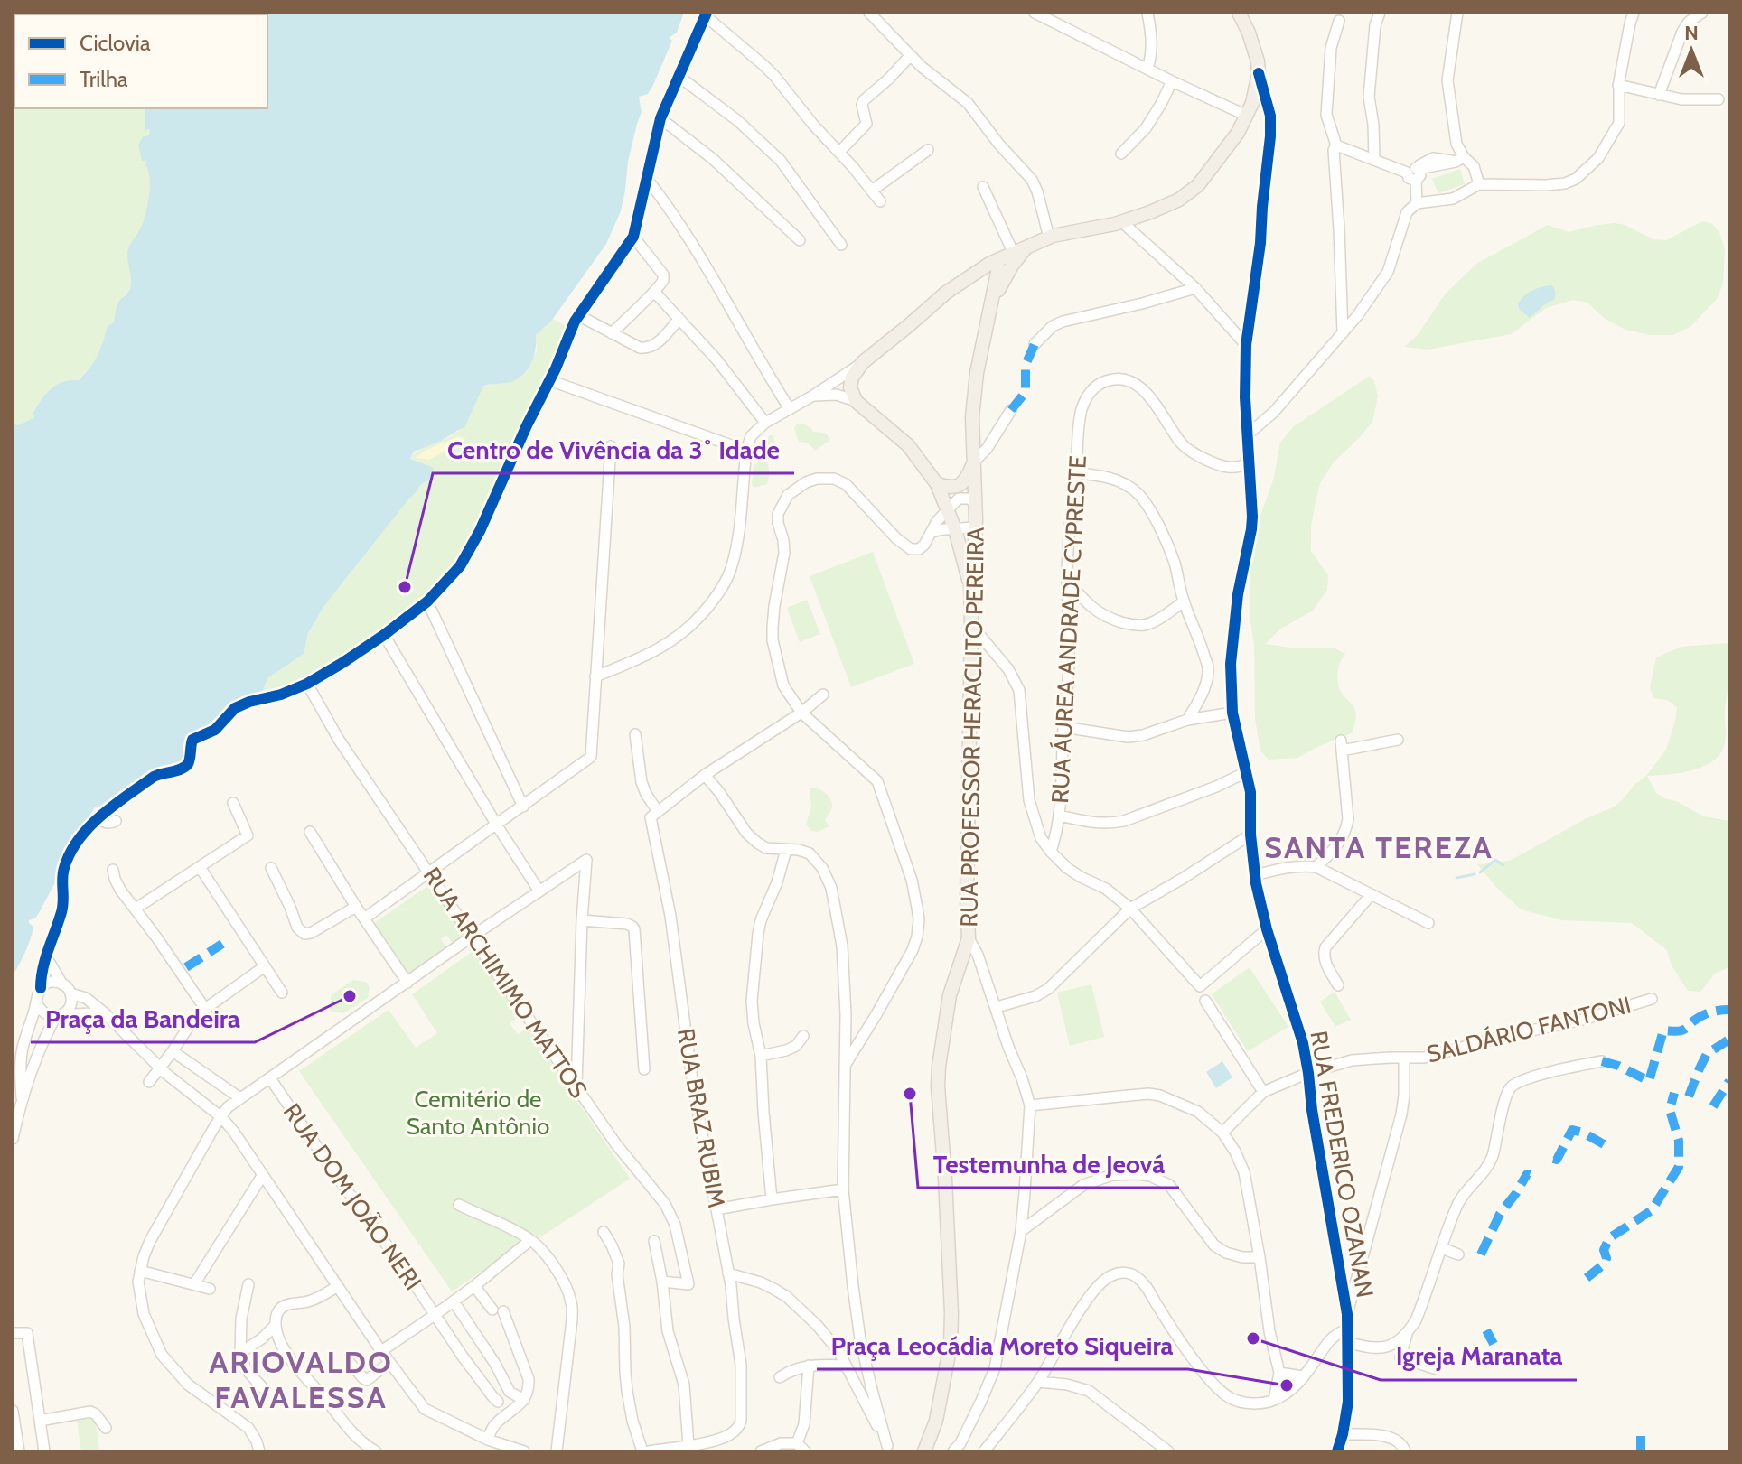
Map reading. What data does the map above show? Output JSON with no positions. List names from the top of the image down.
{
  "streets": {
    "main road": ["RUA PROFESSOR HERACLITO PEREIRA"],
    "street": [
      "RUA ÁUREA ANDRADE CYPRESTE",
      "RUA ARCHIMIMO MATTOS",
      "SALDÁRIO FANTONI",
      "RUA BRAZ RUBIM",
      "RUA FREDERICO OZANAN",
      "RUA DOM JOÃO NERI"
    ]
  },
  "crossings": [
    ["RUA ÁUREA ANDRADE CYPRESTE", "RUA FREDERICO OZANAN"],
    ["SALDÁRIO FANTONI", "RUA FREDERICO OZANAN"]
  ],
  "districts": ["SANTA TEREZA", "ARIOVALDO FAVALESSA"],
  "parks": ["Cemitério de Santo Antônio"],
  "places": [
    "Centro de Vivência da 3˚ Idade",
    "Praça da Bandeira",
    "Testemunha de Jeová",
    "Igreja Maranata",
    "Praça Leocádia Moreto Siqueira"
  ],
  "legend": ["Ciclovia", "Trilha"],
  "north": "top"
}
